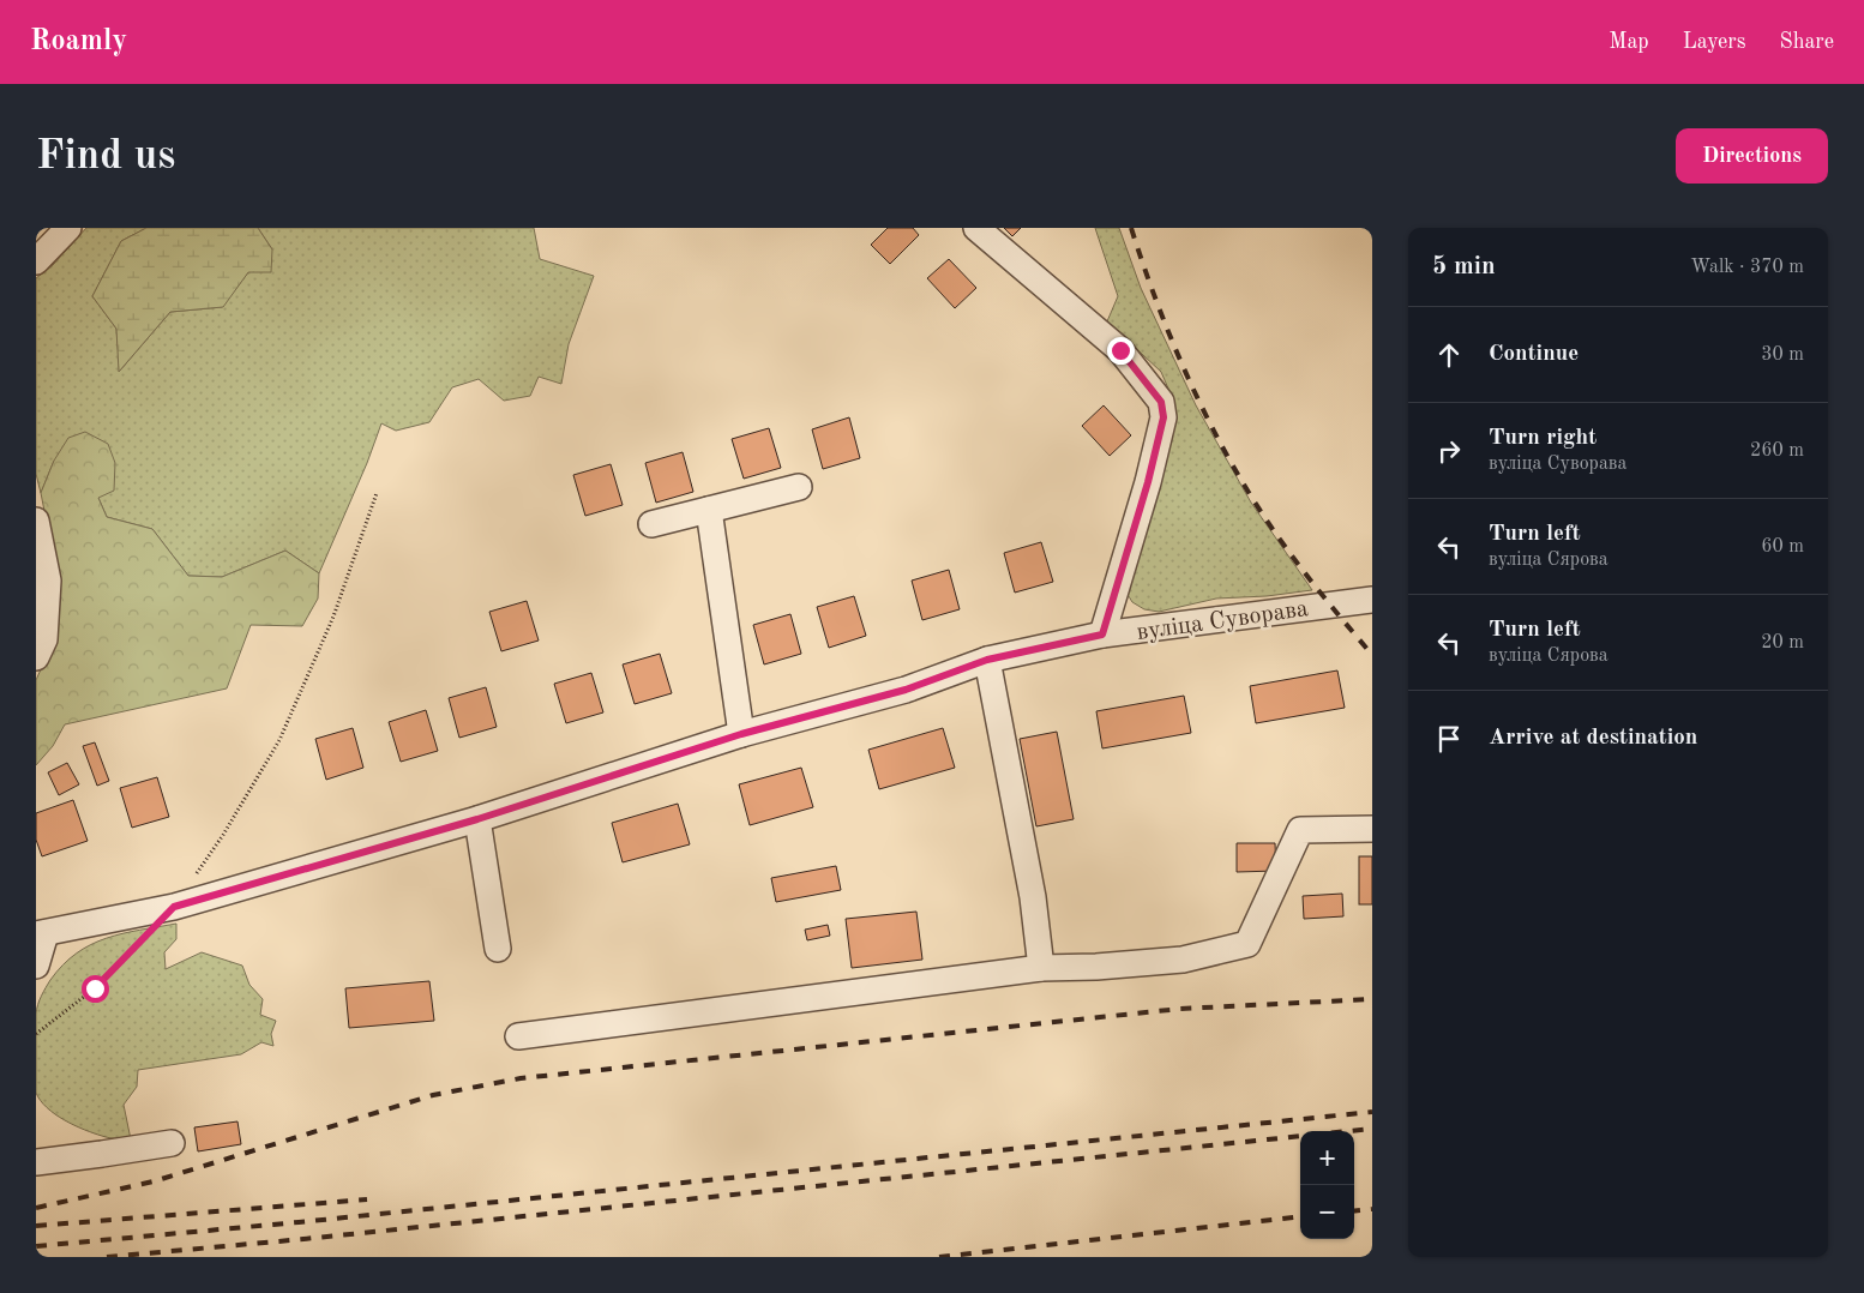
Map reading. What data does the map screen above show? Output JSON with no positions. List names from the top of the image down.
{
  "streets": {
    "street": ["вуліца Суворава"]
  },
  "page": {
    "header": "Roamly",
    "nav": ["Map", "Layers", "Share"],
    "buttons": "Directions",
    "title": "Find us",
    "heading": ["5 min", "Walk · 370 m"],
    "list": [
      ["Continue", "30 m"],
      ["Turn right", "вуліца Суворава", "260 m"],
      ["Turn left", "вуліца Сярова", "60 m"],
      ["Turn left", "вуліца Сярова", "20 m"],
      "Arrive at destination"
    ],
    "map_buttons": ["+", "−"]
  }
}
